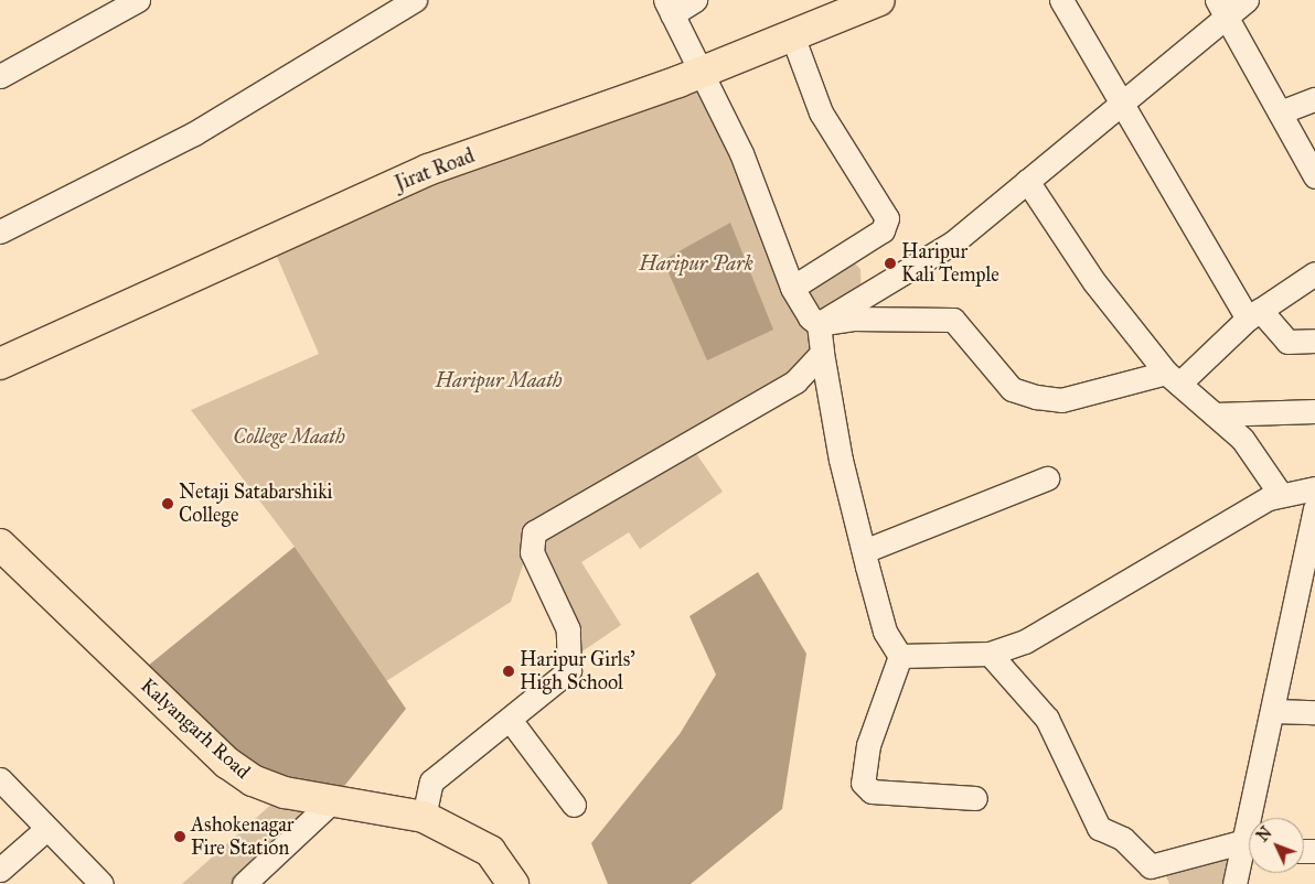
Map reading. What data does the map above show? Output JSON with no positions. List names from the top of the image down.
{
  "streets": {
    "main road": ["Jirat Road", "Kalyangarh Road"]
  },
  "parks": ["Haripur Park", "Haripur Maath", "College Maath"],
  "places": [
    "Haripur Kali Temple",
    "Netaji Satabarshiki College",
    "Haripur Girls' High School",
    "Ashokenagar Fire Station"
  ],
  "north": "top left"
}
